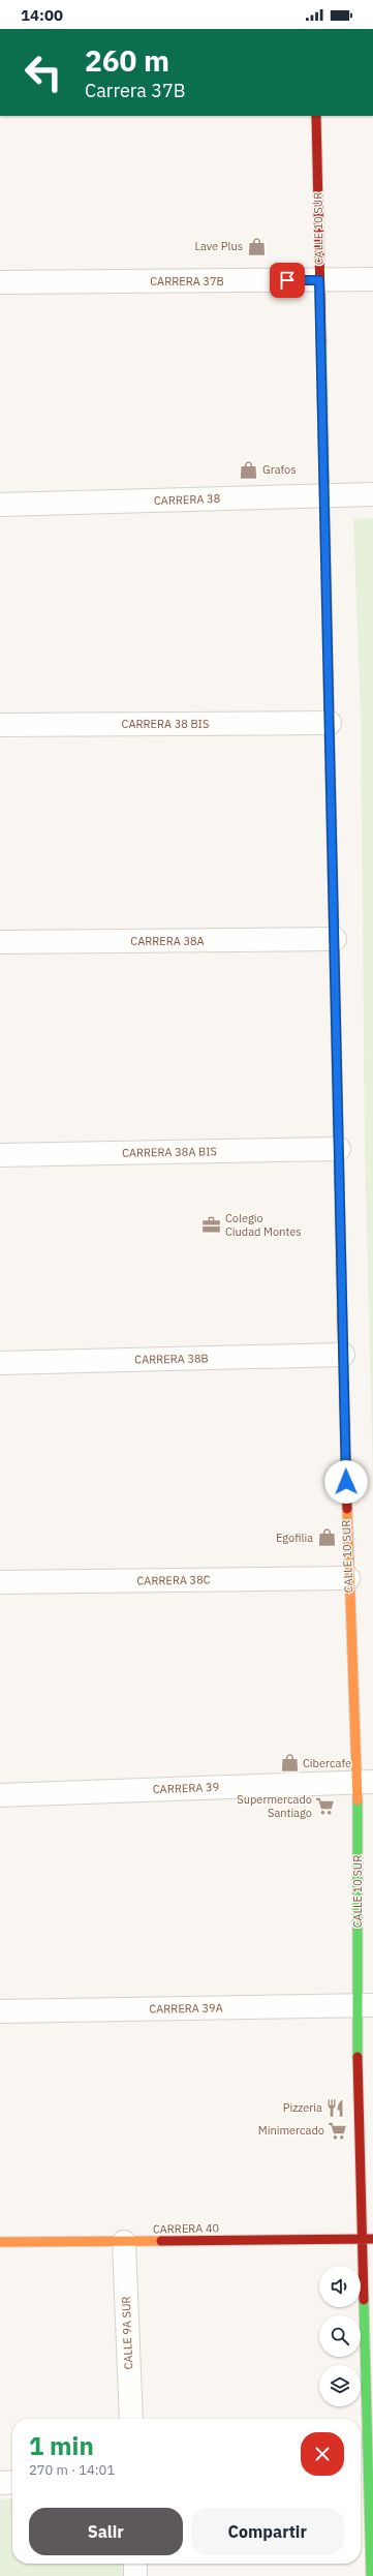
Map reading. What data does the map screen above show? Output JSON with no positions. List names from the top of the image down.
{
  "streets": {
    "street": [
      "CALLE 10 SUR",
      "CARRERA 37B",
      "CARRERA 38",
      "CARRERA 38 BIS",
      "CARRERA 38A",
      "CARRERA 38A BIS",
      "CARRERA 38B",
      "CARRERA 38C",
      "CARRERA 39",
      "CARRERA 39A",
      "CARRERA 40",
      "CALLE 9A SUR"
    ]
  },
  "crossings": [
    ["CALLE 10 SUR", "CARRERA 37B"],
    ["CALLE 10 SUR", "CARRERA 38"],
    ["CALLE 10 SUR", "CARRERA 38 BIS"],
    ["CALLE 10 SUR", "CARRERA 38A"],
    ["CALLE 10 SUR", "CARRERA 38A BIS"],
    ["CALLE 10 SUR", "CARRERA 38B"],
    ["CALLE 10 SUR", "CARRERA 38C"],
    ["CALLE 10 SUR", "CARRERA 39"],
    ["CALLE 10 SUR", "CARRERA 39A"],
    ["CALLE 10 SUR", "CARRERA 40"],
    ["CARRERA 40", "CALLE 9A SUR"]
  ],
  "places": {
    "shop": [
      "Lave Plus",
      "Grafos",
      "Egofilia",
      "Cibercafe"
    ],
    "office": ["Colegio Ciudad Montes"],
    "supermarket": ["Supermercado Santiago", "Minimercado"],
    "restaurant": ["Pizzeria"]
  },
  "page": {
    "status": "14:00",
    "turn": ["260 m", "Carrera 37B"],
    "heading": ["1 min", "270 m · 14:01"],
    "buttons": ["Salir", "Compartir"]
  }
}
